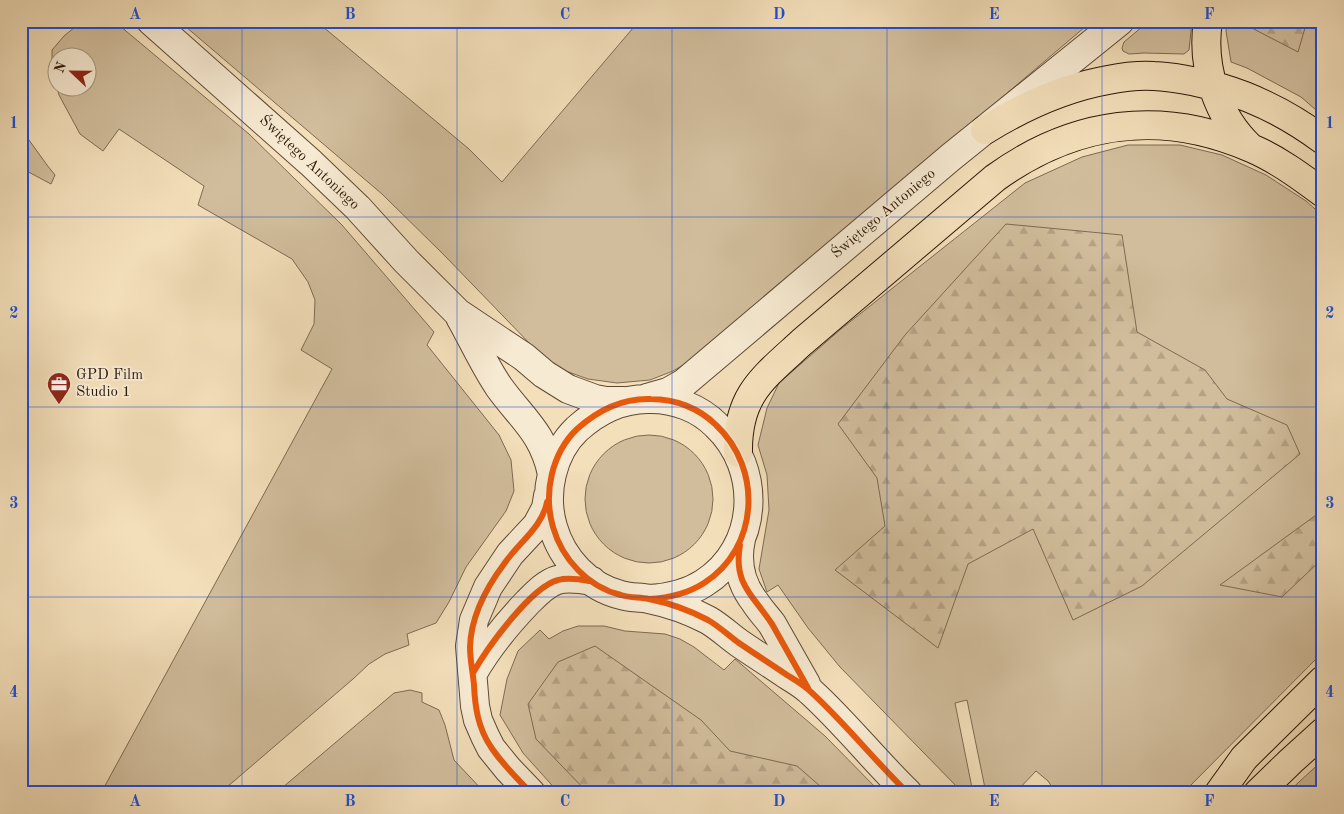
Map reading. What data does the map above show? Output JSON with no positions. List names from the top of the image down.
{
  "streets": {
    "street": ["Świętego Antoniego"]
  },
  "places": {
    "office": ["GPD Film Studio 1"]
  },
  "north": "left",
  "grid": {
    "columns": [
      "A",
      "B",
      "C",
      "D",
      "E",
      "F"
    ],
    "rows": [
      "1",
      "2",
      "3",
      "4"
    ]
  }
}
